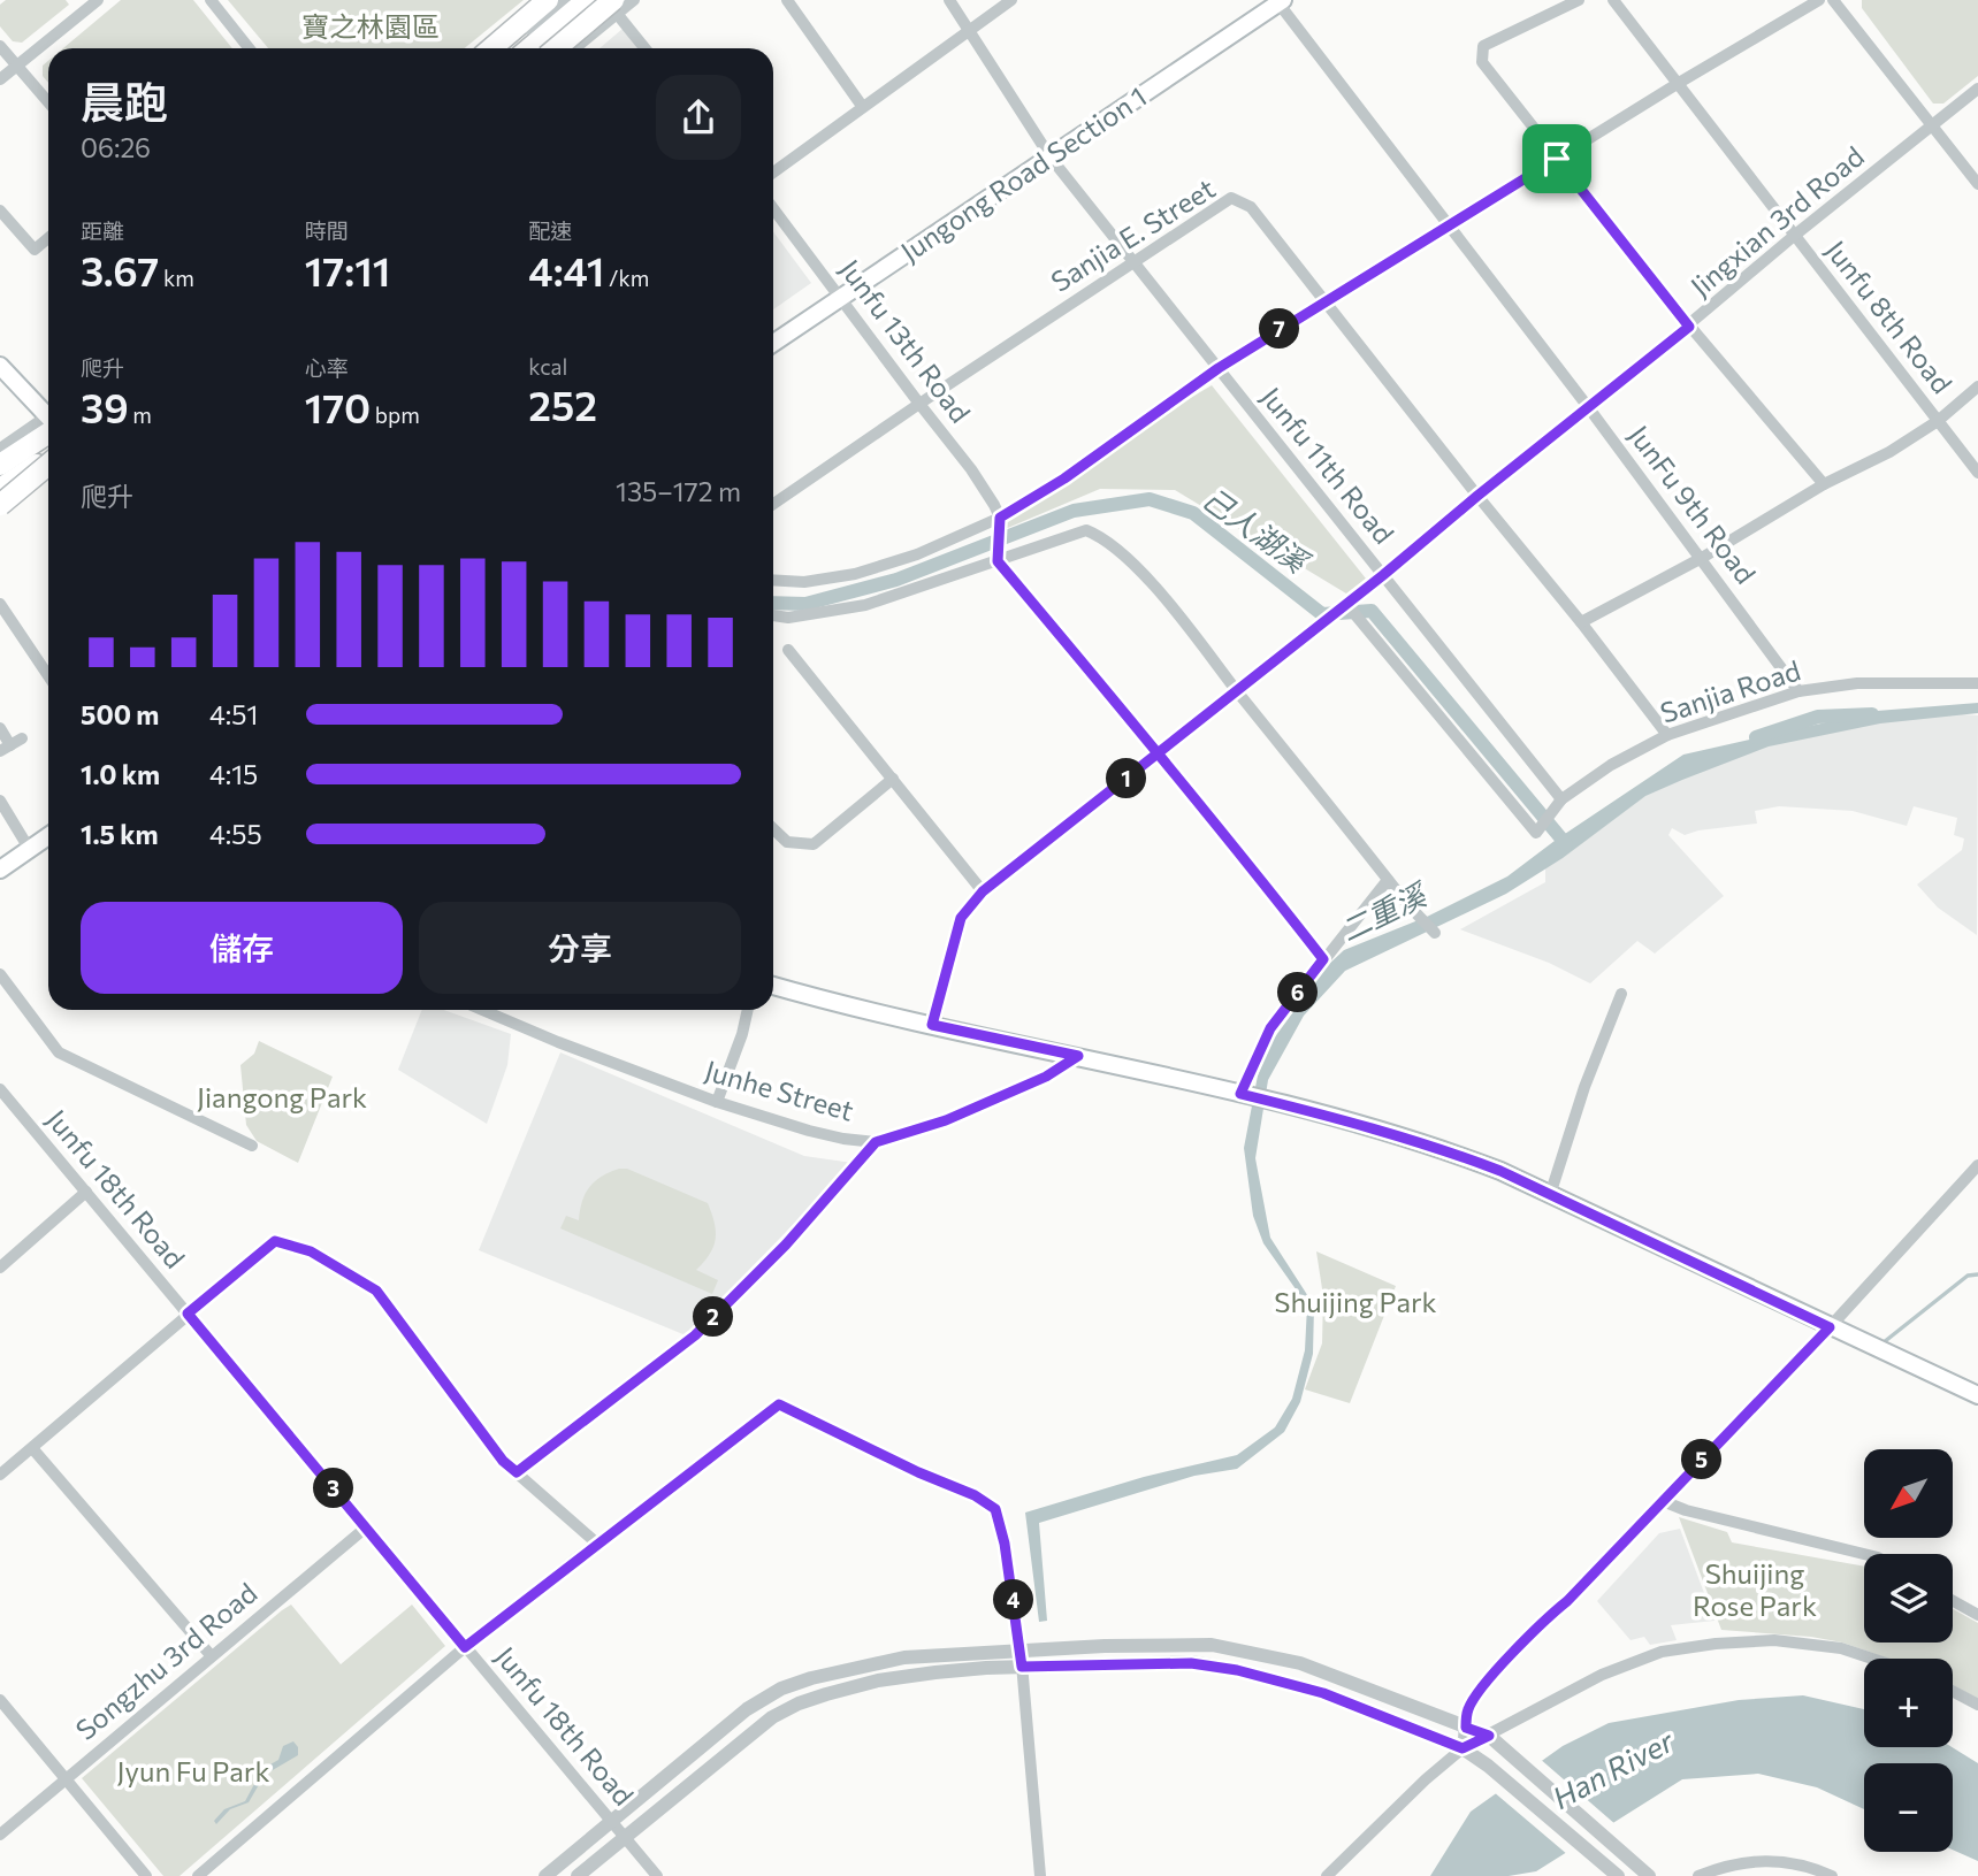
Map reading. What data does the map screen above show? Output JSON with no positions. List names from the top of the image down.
{
  "streets": {
    "main road": ["Jungong Road Section 1"],
    "street": [
      "Jingxian 3rd Road",
      "Sanjia E. Street",
      "Junfu 8th Road",
      "Junfu 13th Road",
      "Junfu 11th Road",
      "JunFu 9th Road",
      "Sanjia Road",
      "Junhe Street",
      "Junfu 18th Road",
      "Songzhu 3rd Road"
    ]
  },
  "crossings": [
    ["Jungong Road Section 1", "Junfu 13th Road"],
    ["Jungong Road Section 1", "Junfu 11th Road"],
    ["Jungong Road Section 1", "JunFu 9th Road"],
    ["Jingxian 3rd Road", "Sanjia E. Street"],
    ["Jingxian 3rd Road", "Junfu 8th Road"],
    ["Jingxian 3rd Road", "Junfu 11th Road"],
    ["Jingxian 3rd Road", "JunFu 9th Road"],
    ["Jingxian 3rd Road", "Sanjia Road"],
    ["Sanjia E. Street", "Junfu 13th Road"],
    ["Sanjia E. Street", "Junfu 11th Road"],
    ["Sanjia E. Street", "Sanjia Road"],
    ["Junfu 11th Road", "Sanjia Road"],
    ["JunFu 9th Road", "Sanjia Road"],
    ["Junfu 18th Road", "Songzhu 3rd Road"]
  ],
  "water": ["己人湖溪", "二重溪", "Han River"],
  "parks": [
    "寶之林園區",
    "Jiangong Park",
    "Shuijing Park",
    "Shuijing Rose Park",
    "Jyun Fu Park"
  ],
  "north": "bottom left",
  "page": {
    "heading": ["晨跑", "06:26"],
    "stats": [
      ["距離", "3.67 km"],
      ["時間", "17:11"],
      ["配速", "4:41 /km"],
      ["爬升", "39 m"],
      ["心率", "170 bpm"],
      ["kcal", "252"]
    ],
    "pins": [
      "7",
      "1",
      "6",
      "2",
      "5",
      "3",
      "4"
    ],
    "chart": ["爬升", "135–172 m"],
    "list": [
      {
        "name": "500 m",
        "note": "4:51"
      },
      {
        "name": "1.0 km",
        "note": "4:15"
      },
      {
        "name": "1.5 km",
        "note": "4:55"
      }
    ],
    "buttons": ["儲存", "分享"],
    "map_buttons": ["+", "−"]
  }
}
